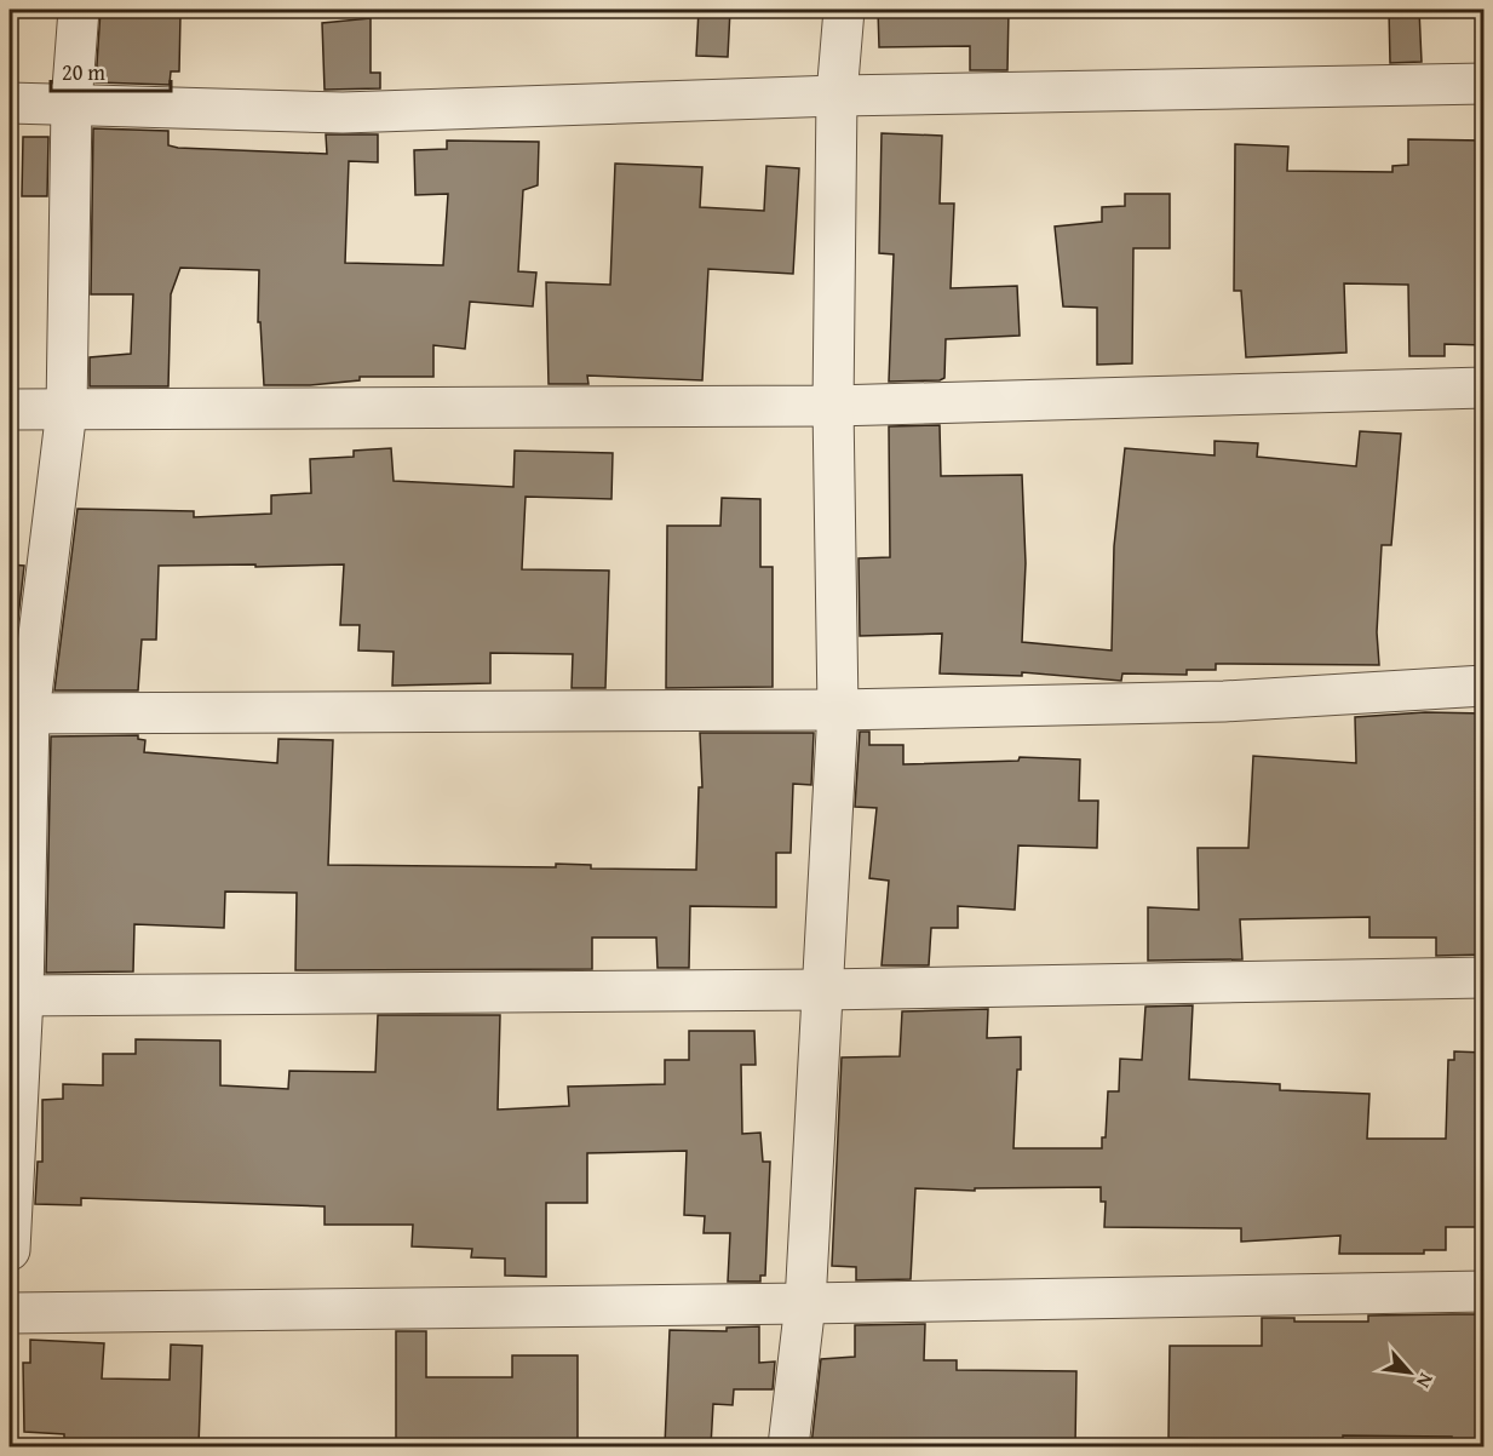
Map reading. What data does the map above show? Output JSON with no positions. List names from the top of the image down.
{
  "scale_bar": "20 m",
  "north": "bottom right"
}
